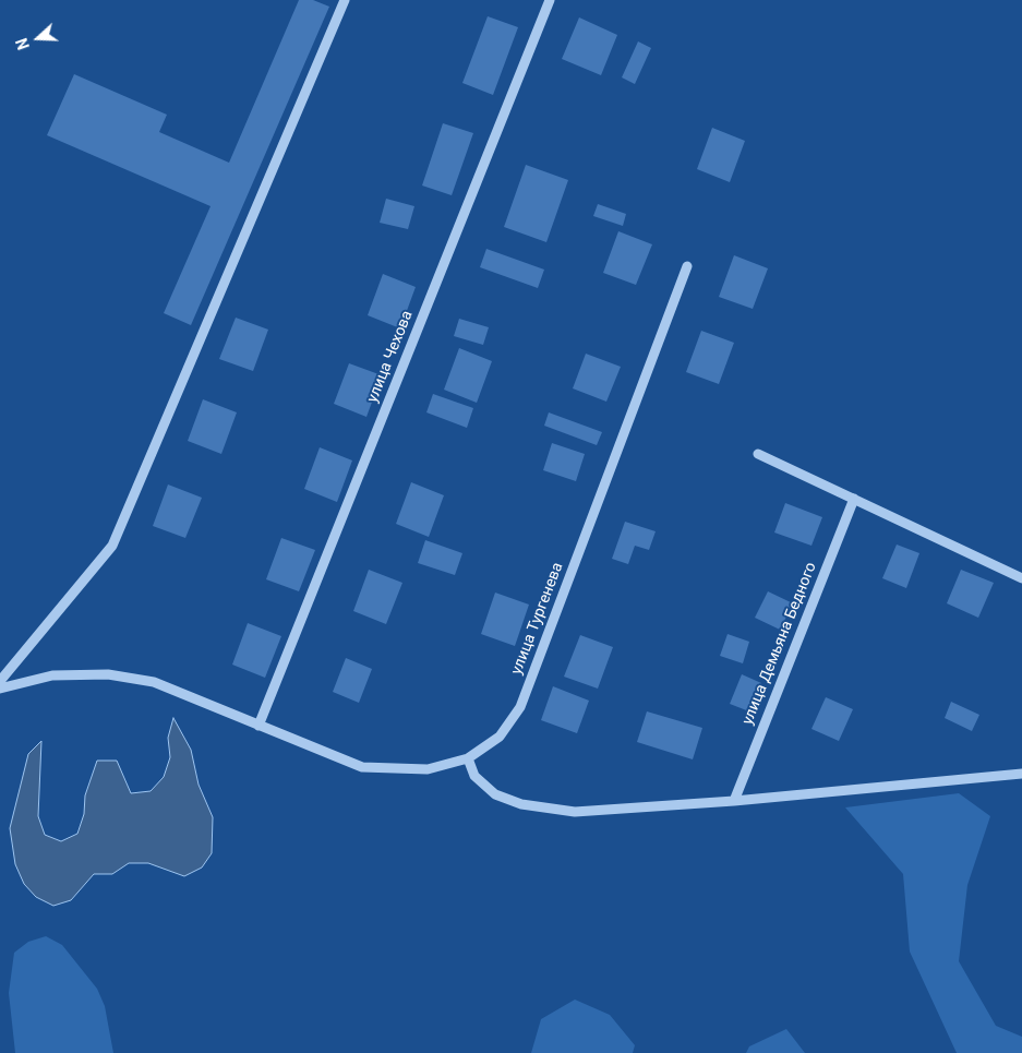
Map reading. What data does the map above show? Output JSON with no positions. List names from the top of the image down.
{
  "streets": {
    "street": ["улица Чехова", "улица Тургенева", "улица Демьяна Бедного"]
  },
  "crossings": [
    ["улица Чехова", "улица Тургенева"]
  ],
  "north": "left"
}
